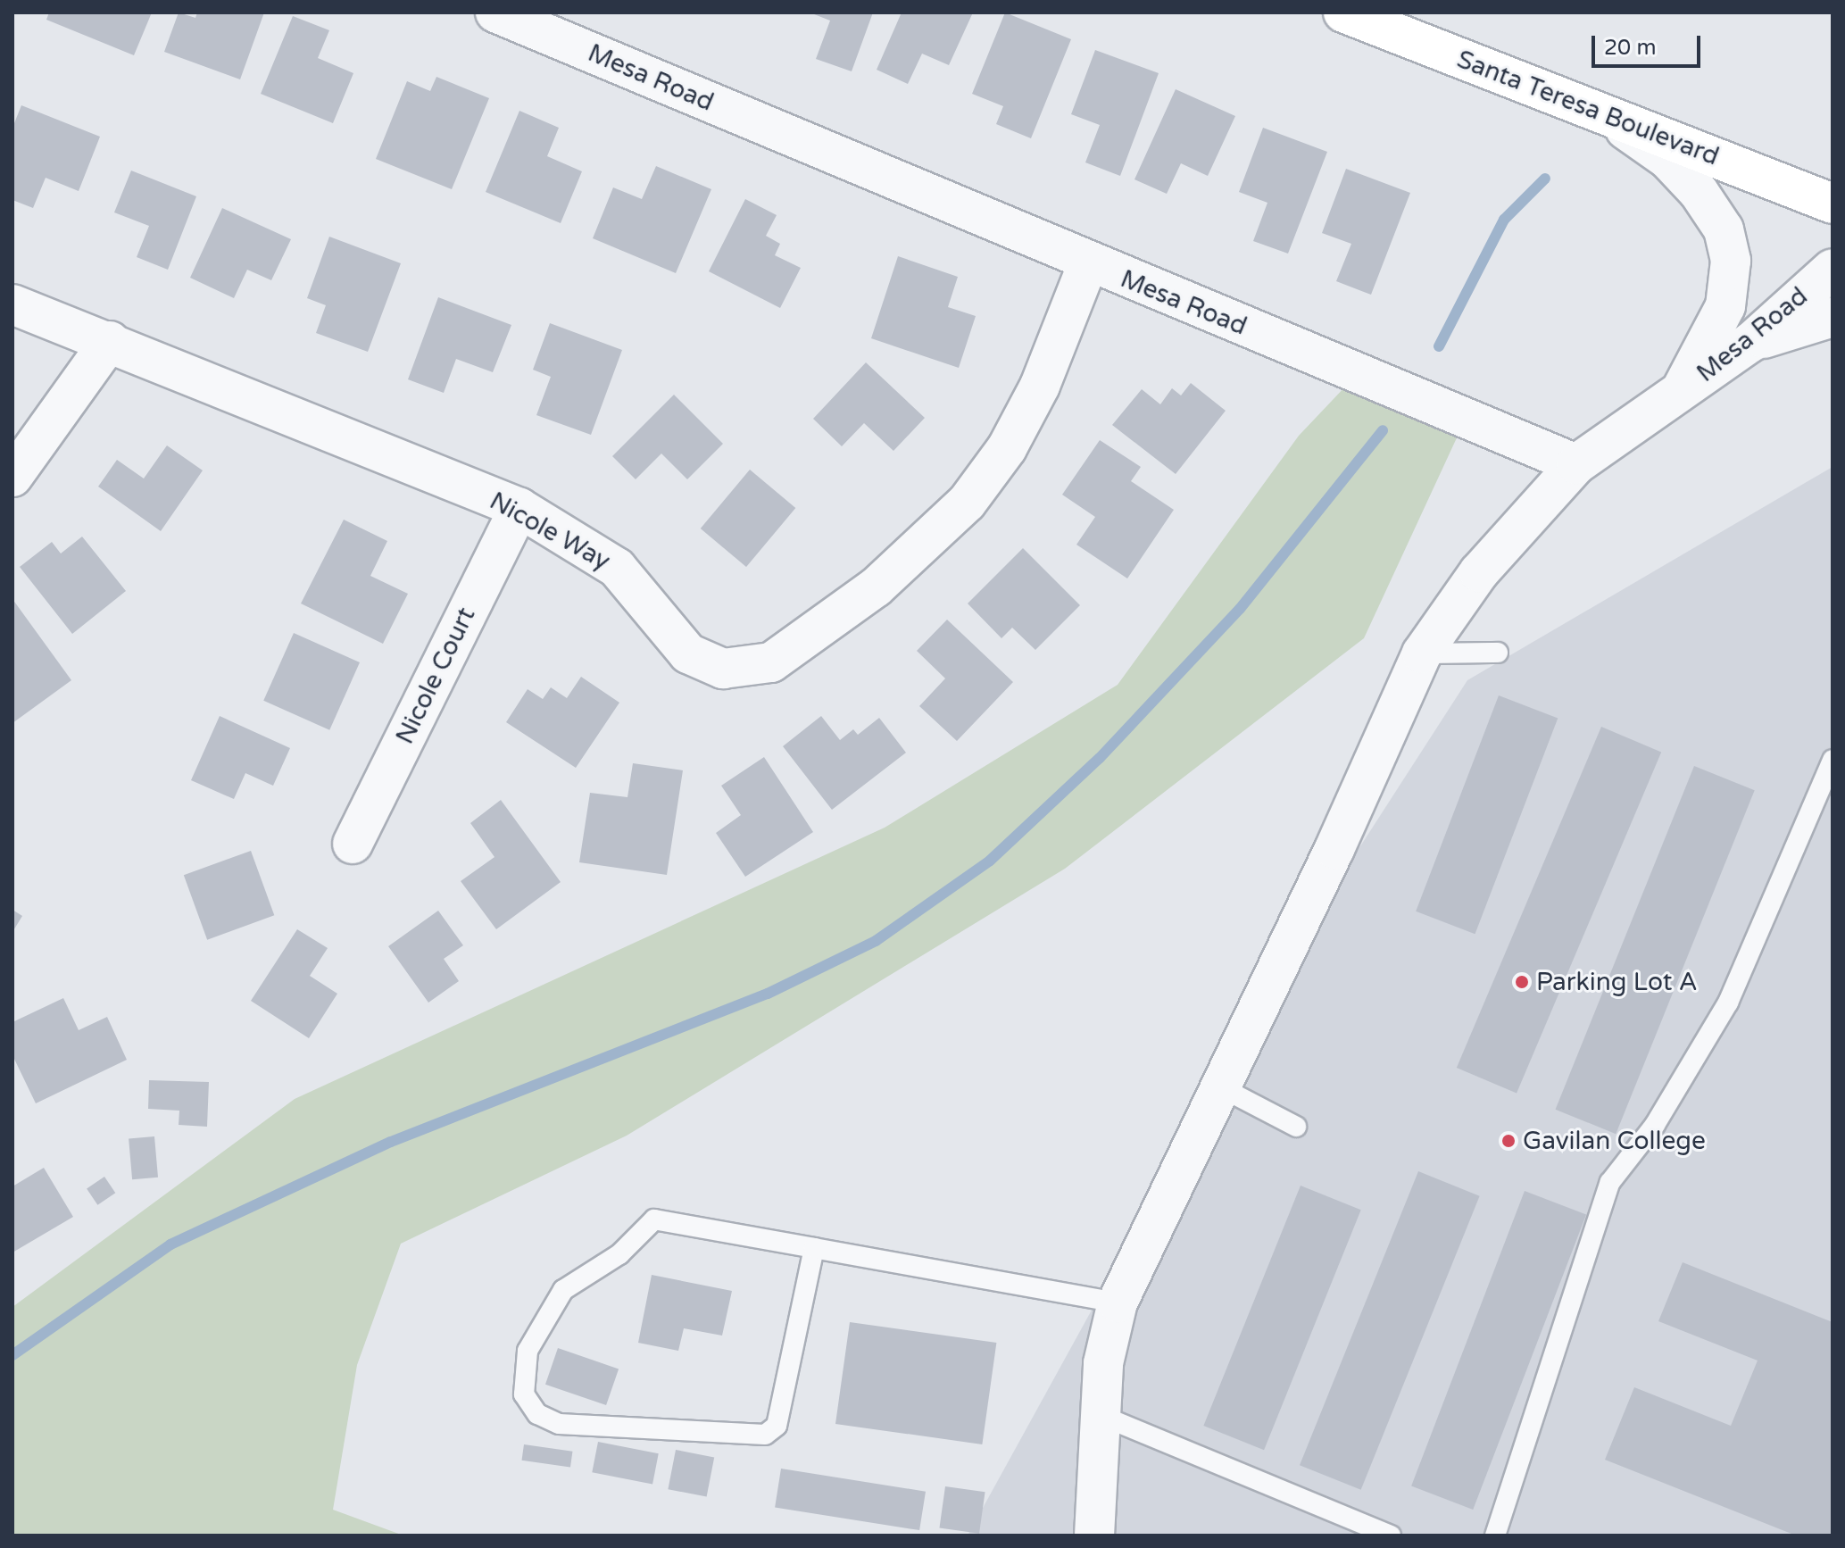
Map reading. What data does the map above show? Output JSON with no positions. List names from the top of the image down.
{
  "streets": {
    "main road": ["Santa Teresa Boulevard"],
    "street": ["Mesa Road", "Nicole Way", "Nicole Court"]
  },
  "crossings": [
    ["Mesa Road", "Nicole Way"],
    ["Nicole Way", "Nicole Court"]
  ],
  "places": ["Parking Lot A", "Gavilan College"],
  "scale_bar": "20 m"
}
